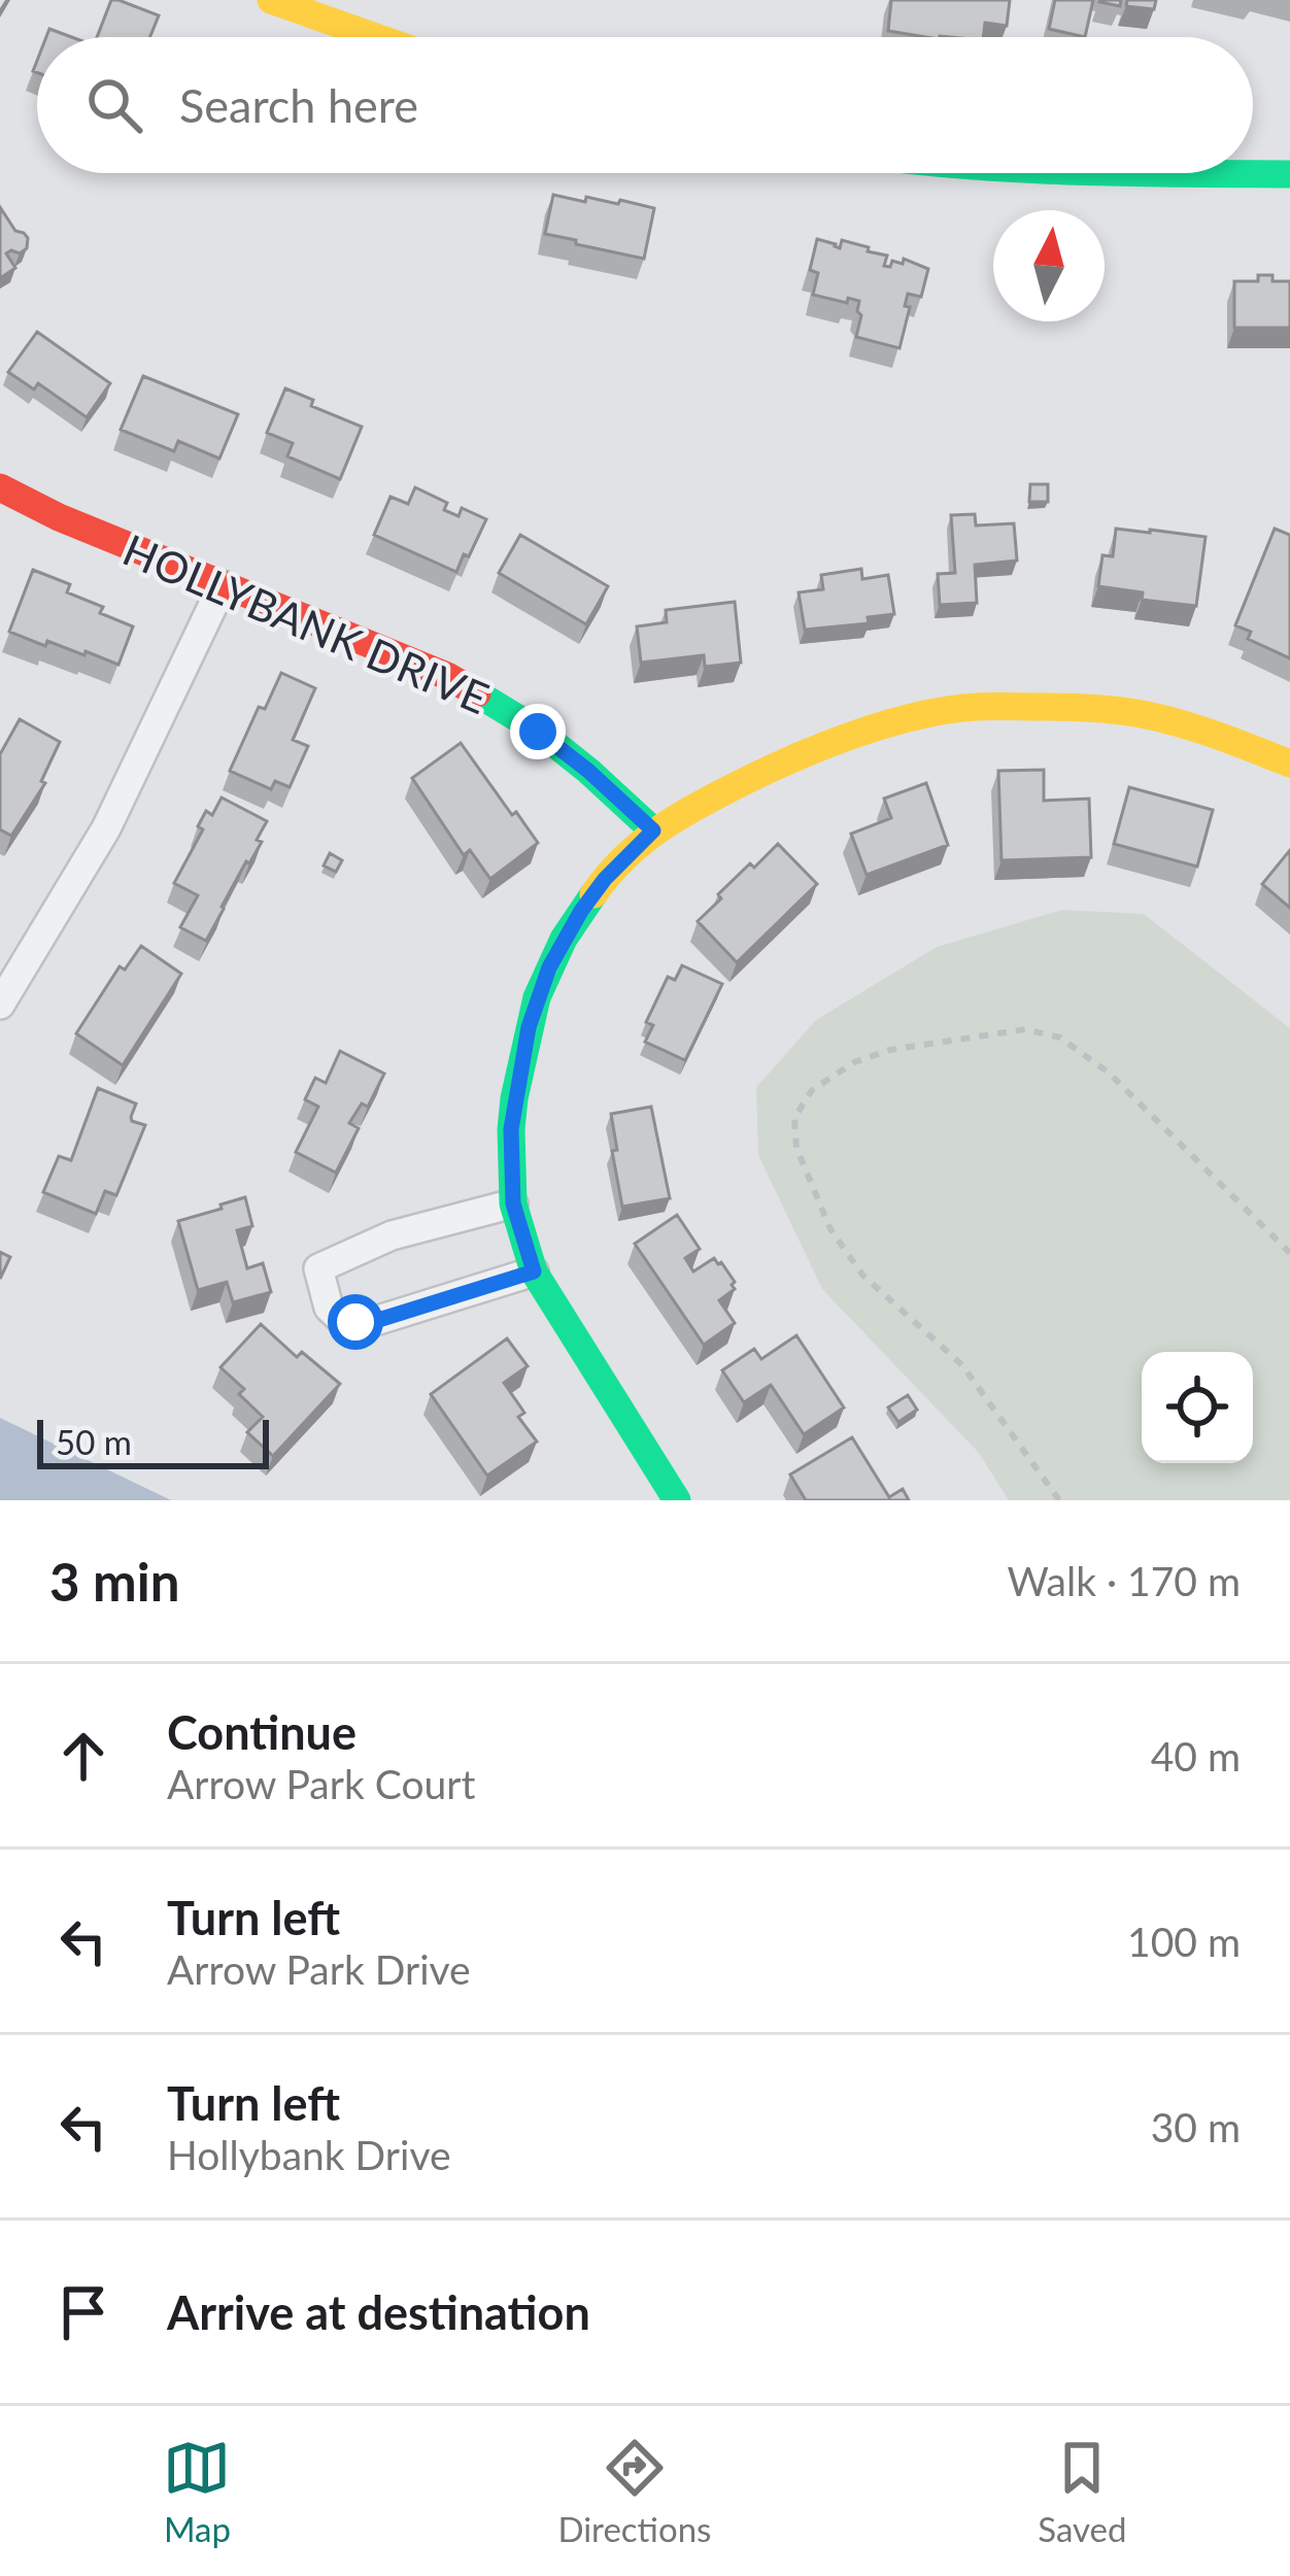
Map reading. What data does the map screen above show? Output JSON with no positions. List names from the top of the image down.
{
  "streets": {
    "street": ["HOLLYBANK DRIVE"]
  },
  "scale_bar": "50 m",
  "north": "top",
  "page": {
    "search": "Search here",
    "scale": "50 m",
    "heading": ["3 min", "Walk · 170 m"],
    "list": [
      ["Continue", "Arrow Park Court", "40 m"],
      ["Turn left", "Arrow Park Drive", "100 m"],
      ["Turn left", "Hollybank Drive", "30 m"],
      "Arrive at destination"
    ],
    "nav": ["Map", "Directions", "Saved"]
  }
}
